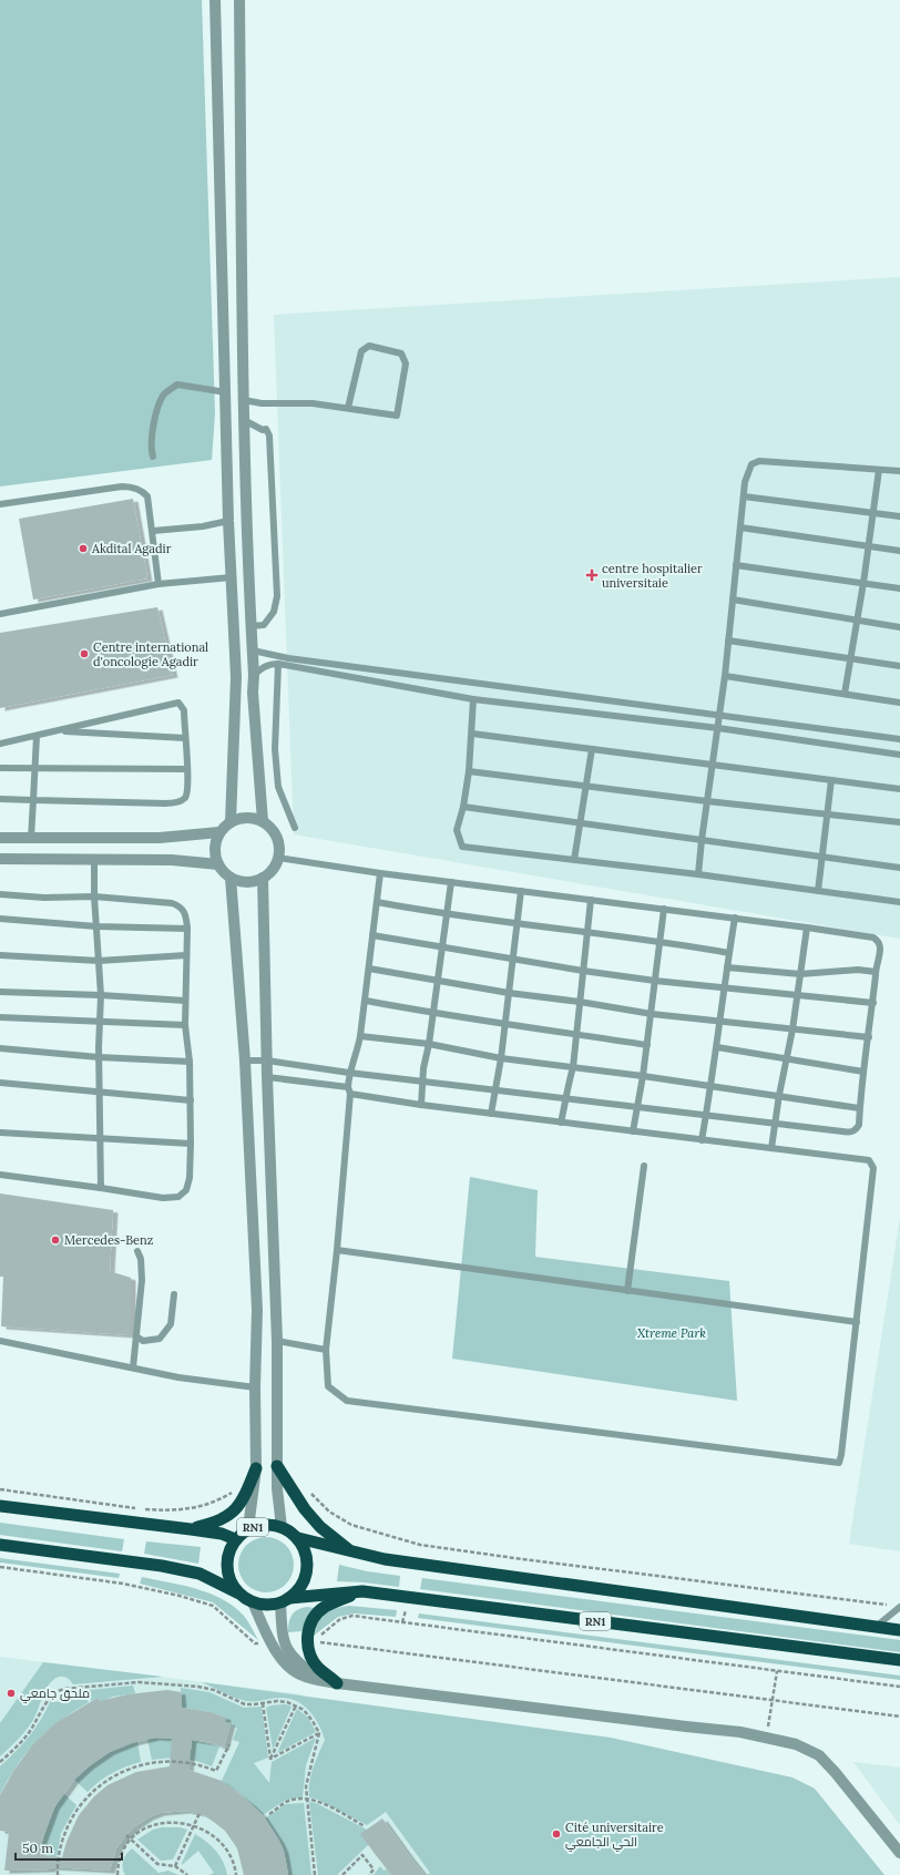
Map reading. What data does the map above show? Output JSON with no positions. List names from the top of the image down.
{
  "streets": {
    "highway": ["RN1"]
  },
  "parks": ["Xtreme Park"],
  "places": {
    "other": [
      "Akdital Agadir",
      "Centre international d'oncologie Agadir",
      "Mercedes-Benz",
      "ملحق جامعي",
      "Cité universitaire الحي الجامعي"
    ],
    "health": ["centre hospitalier universitaie"]
  },
  "scale_bar": "50 m"
}
